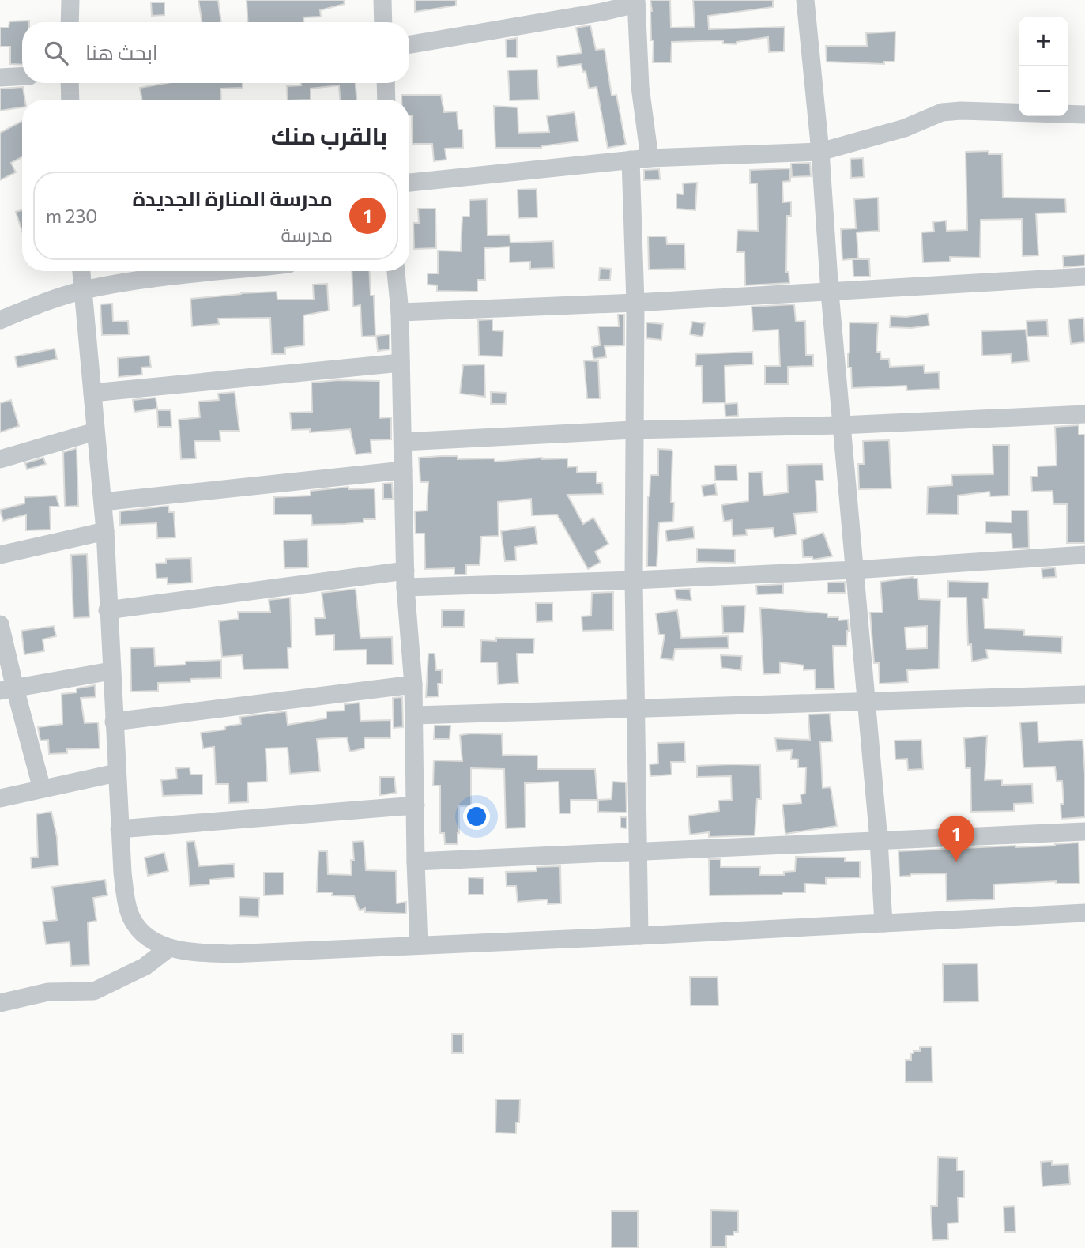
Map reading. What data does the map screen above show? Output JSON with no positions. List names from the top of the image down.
{
  "page": {
    "map_buttons": ["+", "−"],
    "search": "ابحث هنا",
    "heading": "بالقرب منك",
    "list": [
      {
        "mark": "1",
        "name": "مدرسة المنارة الجديدة",
        "note": "مدرسة",
        "value": "230 m"
      }
    ],
    "pins": "1"
  }
}
